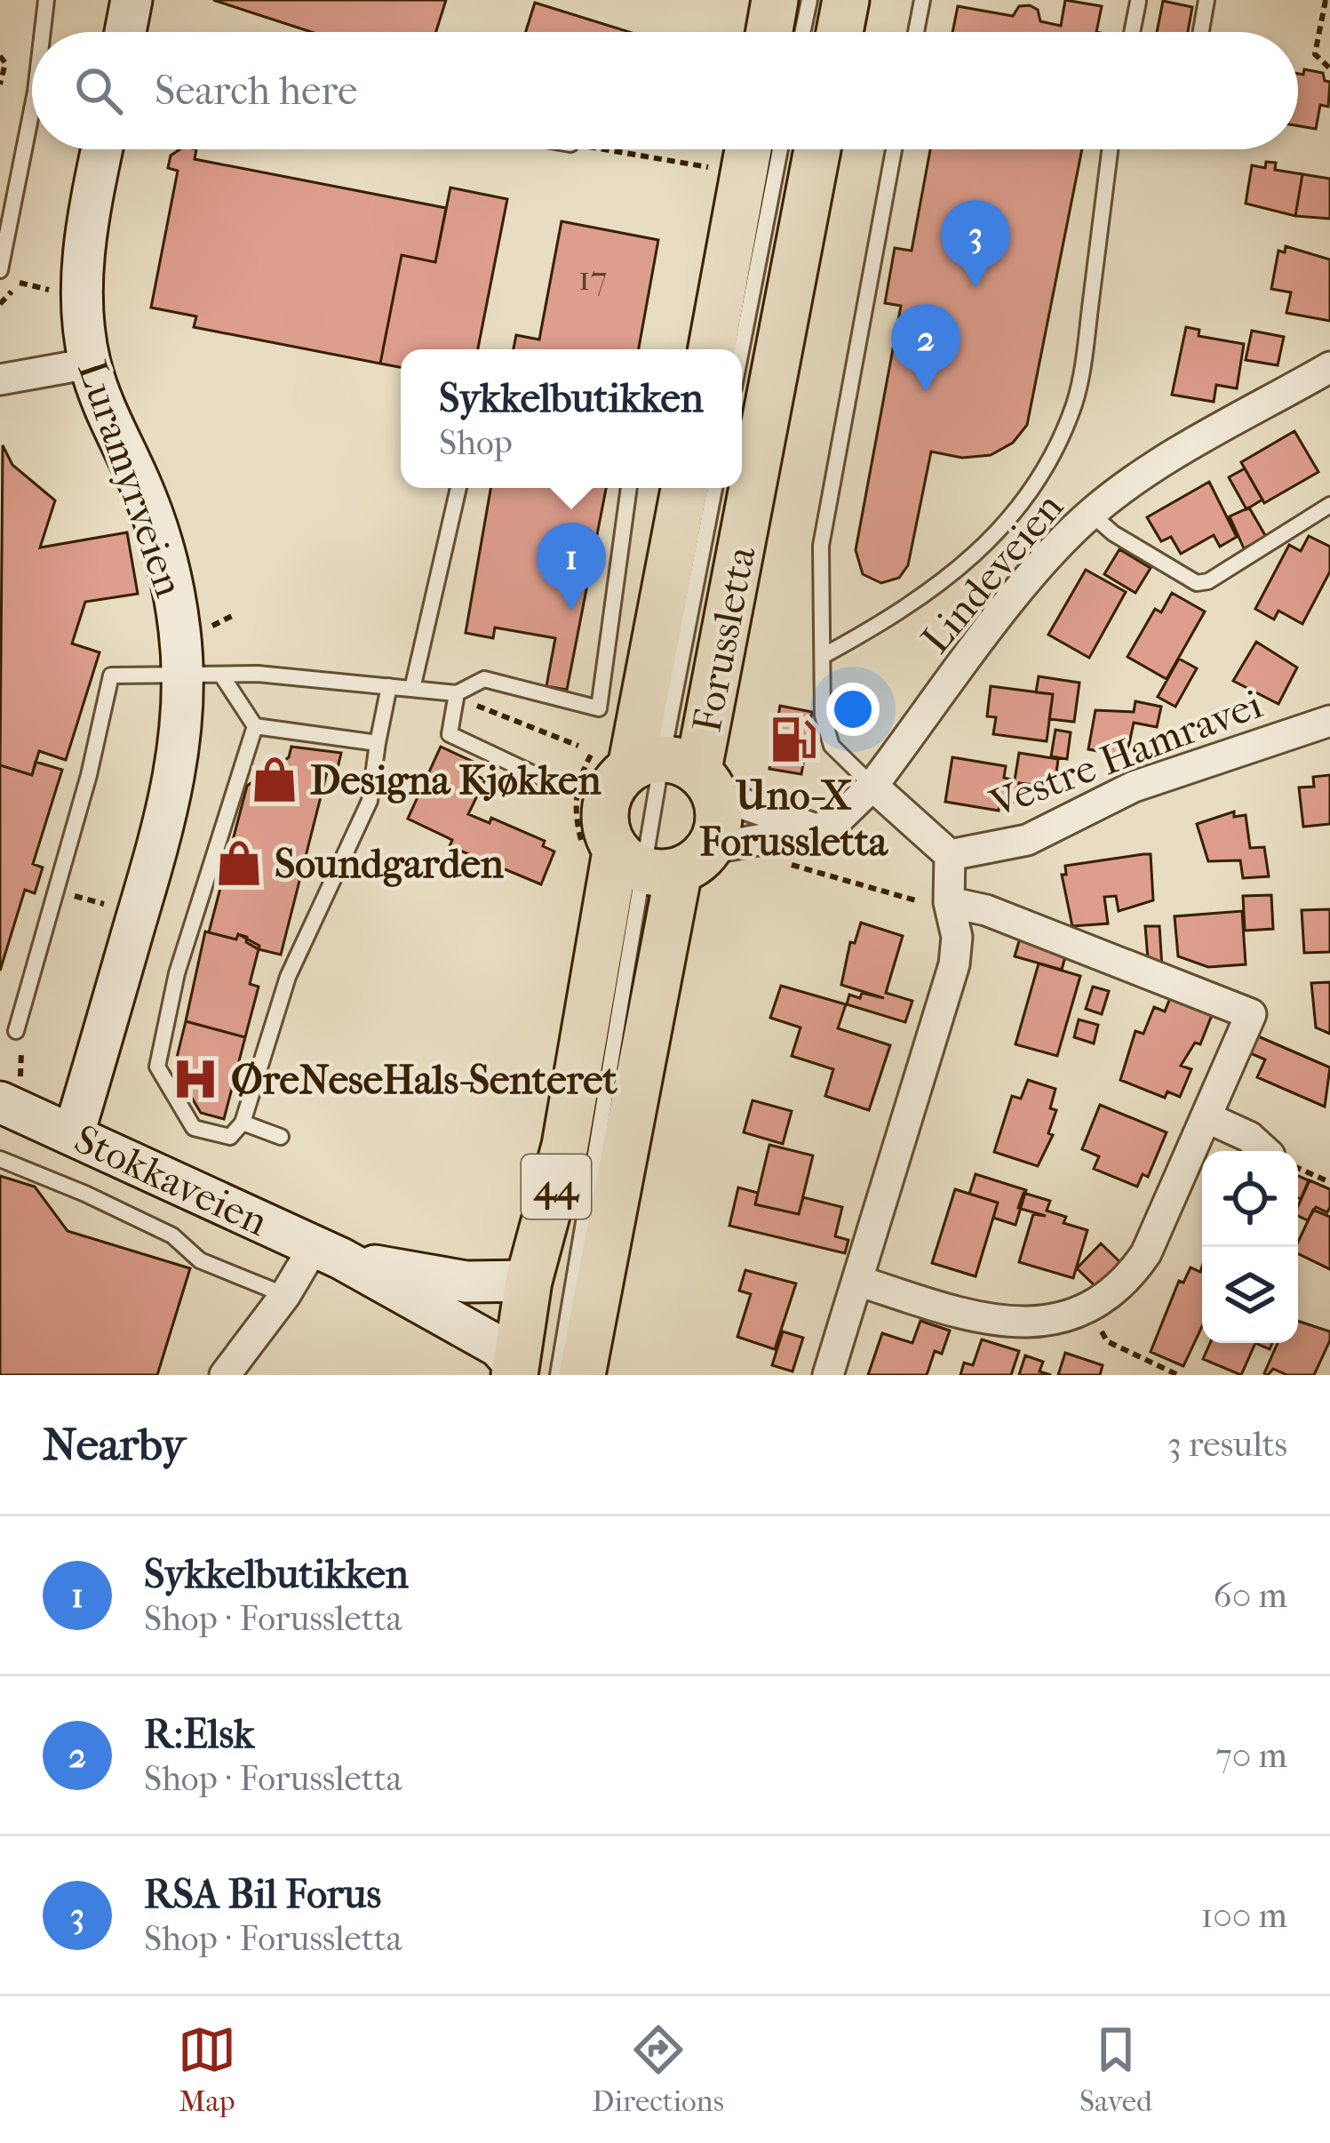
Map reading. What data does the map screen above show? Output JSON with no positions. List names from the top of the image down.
{
  "streets": {
    "main road": ["Forussletta", "44"],
    "street": [
      "Luramyrveien",
      "Lindeveien",
      "Vestre Hamravei",
      "Stokkaveien"
    ]
  },
  "crossings": [
    ["Luramyrveien", "Stokkaveien"],
    ["Forussletta", "Stokkaveien"]
  ],
  "places": {
    "fuel station": ["Uno-X Forussletta"],
    "shop": ["Designa Kjøkken", "Soundgarden"],
    "hospital": ["ØreNeseHals-Senteret"]
  },
  "house_numbers": ["17"],
  "page": {
    "search": "Search here",
    "pins": ["3", "2", "1"],
    "popup": ["Sykkelbutikken", "Shop"],
    "heading": ["Nearby", "3 results"],
    "list": [
      {
        "mark": "1",
        "name": "Sykkelbutikken",
        "note": "Shop · Forussletta",
        "value": "60 m"
      },
      {
        "mark": "2",
        "name": "R:Elsk",
        "note": "Shop · Forussletta",
        "value": "70 m"
      },
      {
        "mark": "3",
        "name": "RSA Bil Forus",
        "note": "Shop · Forussletta",
        "value": "100 m"
      }
    ],
    "nav": ["Map", "Directions", "Saved"]
  }
}
